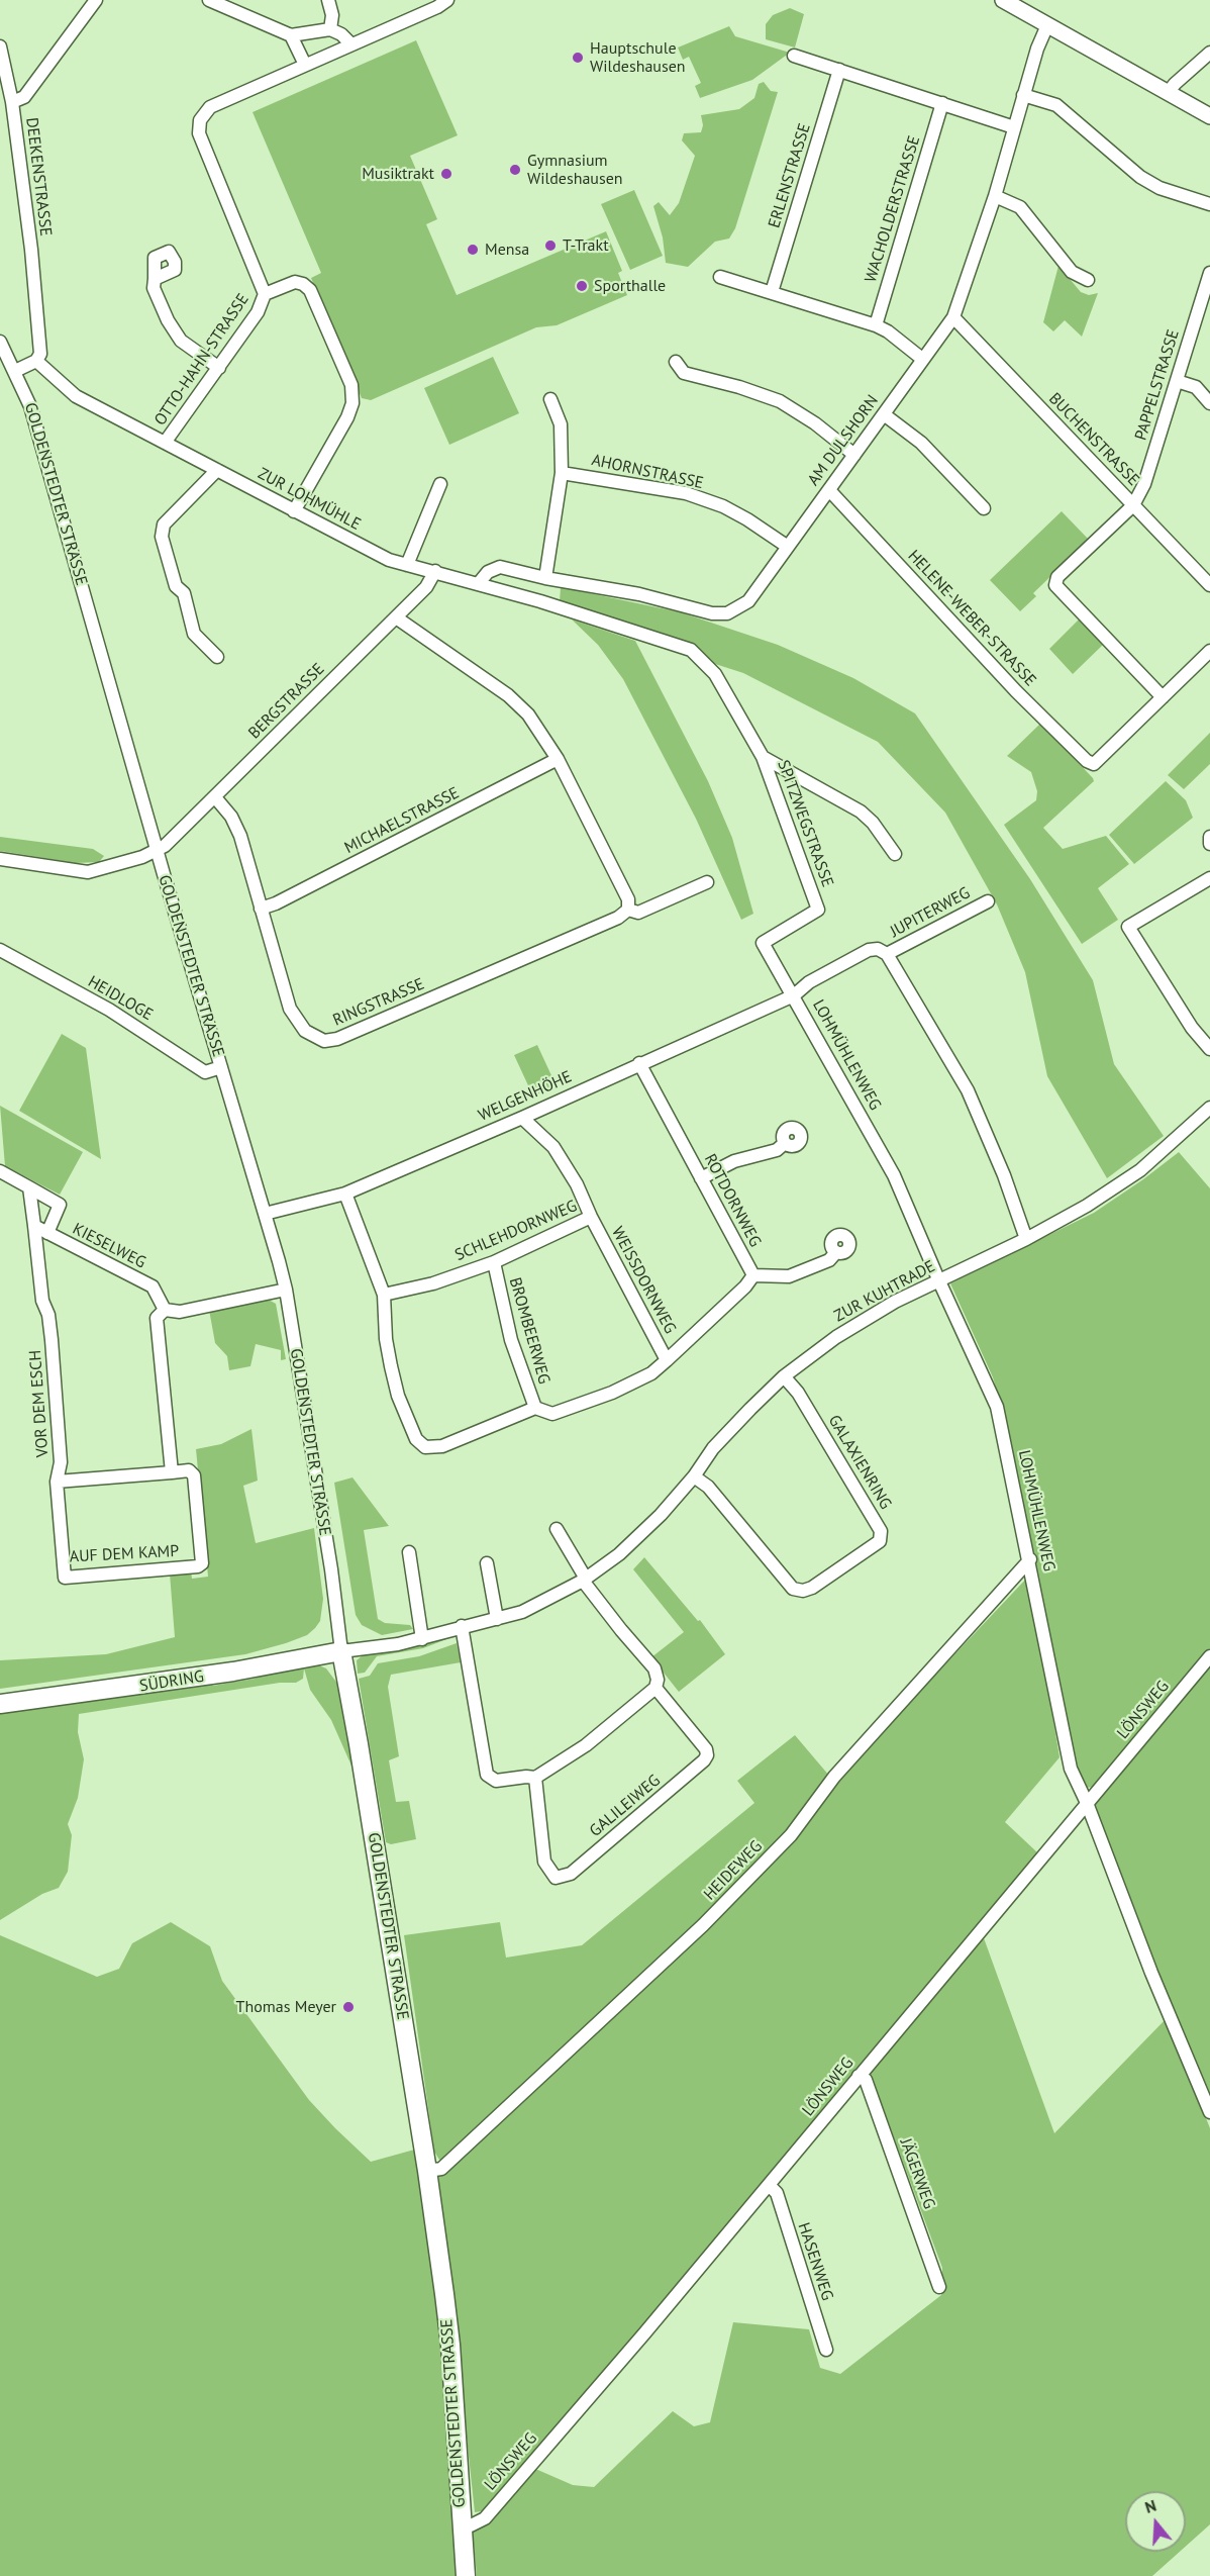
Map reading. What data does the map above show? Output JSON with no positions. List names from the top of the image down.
{
  "streets": {
    "main road": ["GOLDENSTEDTER STRASSE", "SÜDRING"],
    "street": [
      "ERLENSTRASSE",
      "DEEKENSTRASSE",
      "WACHOLDERSTRASSE",
      "OTTO-HAHN-STRASSE",
      "PAPPELSTRASSE",
      "BUCHENSTRASSE",
      "AM DULSHORN",
      "AHORNSTRASSE",
      "ZUR LOHMÜHLE",
      "HELENE-WEBER-STRASSE",
      "BERGSTRASSE",
      "MICHAELSTRASSE",
      "SPITZWEGSTRASSE",
      "JUPITERWEG",
      "HEIDLOGE",
      "RINGSTRASSE",
      "LOHMÜHLENWEG",
      "WELGENHÖHE",
      "ROTDORNWEG",
      "SCHLEHDORNWEG",
      "KIESELWEG",
      "WEISSDORNWEG",
      "ZUR KUHTRADE",
      "BROMBEERWEG",
      "VOR DEM ESCH",
      "GALAXIENRING",
      "AUF DEM KAMP",
      "LÖNSWEG",
      "GALILEIWEG",
      "HEIDEWEG",
      "JÄGERWEG",
      "HASENWEG"
    ]
  },
  "crossings": [
    ["DEEKENSTRASSE", "ZUR LOHMÜHLE"],
    ["OTTO-HAHN-STRASSE", "ZUR LOHMÜHLE"],
    ["PAPPELSTRASSE", "BUCHENSTRASSE"],
    ["BUCHENSTRASSE", "AM DULSHORN"],
    ["AM DULSHORN", "AHORNSTRASSE"],
    ["AM DULSHORN", "ZUR LOHMÜHLE"],
    ["AM DULSHORN", "HELENE-WEBER-STRASSE"],
    ["GOLDENSTEDTER STRASSE", "BERGSTRASSE"],
    ["GOLDENSTEDTER STRASSE", "HEIDLOGE"],
    ["GOLDENSTEDTER STRASSE", "WELGENHÖHE"],
    ["GOLDENSTEDTER STRASSE", "ZUR KUHTRADE"],
    ["GOLDENSTEDTER STRASSE", "SÜDRING"],
    ["GOLDENSTEDTER STRASSE", "LÖNSWEG"],
    ["GOLDENSTEDTER STRASSE", "HEIDEWEG"],
    ["ZUR LOHMÜHLE", "BERGSTRASSE"],
    ["ZUR LOHMÜHLE", "SPITZWEGSTRASSE"],
    ["BERGSTRASSE", "RINGSTRASSE"],
    ["MICHAELSTRASSE", "RINGSTRASSE"],
    ["SPITZWEGSTRASSE", "LOHMÜHLENWEG"],
    ["JUPITERWEG", "LOHMÜHLENWEG"],
    ["JUPITERWEG", "WELGENHÖHE"],
    ["LOHMÜHLENWEG", "WELGENHÖHE"],
    ["LOHMÜHLENWEG", "ZUR KUHTRADE"],
    ["LOHMÜHLENWEG", "LÖNSWEG"],
    ["LOHMÜHLENWEG", "HEIDEWEG"],
    ["WELGENHÖHE", "ROTDORNWEG"],
    ["WELGENHÖHE", "WEISSDORNWEG"],
    ["ROTDORNWEG", "WEISSDORNWEG"],
    ["SCHLEHDORNWEG", "WEISSDORNWEG"],
    ["SCHLEHDORNWEG", "BROMBEERWEG"],
    ["KIESELWEG", "VOR DEM ESCH"],
    ["WEISSDORNWEG", "BROMBEERWEG"],
    ["ZUR KUHTRADE", "GALAXIENRING"],
    ["ZUR KUHTRADE", "SÜDRING"],
    ["VOR DEM ESCH", "AUF DEM KAMP"],
    ["LÖNSWEG", "JÄGERWEG"],
    ["LÖNSWEG", "HASENWEG"]
  ],
  "places": [
    "Hauptschule Wildeshausen",
    "Gymnasium Wildeshausen",
    "Musiktrakt",
    "T-Trakt",
    "Mensa",
    "Sporthalle",
    "Thomas Meyer"
  ],
  "north": "top"
}
